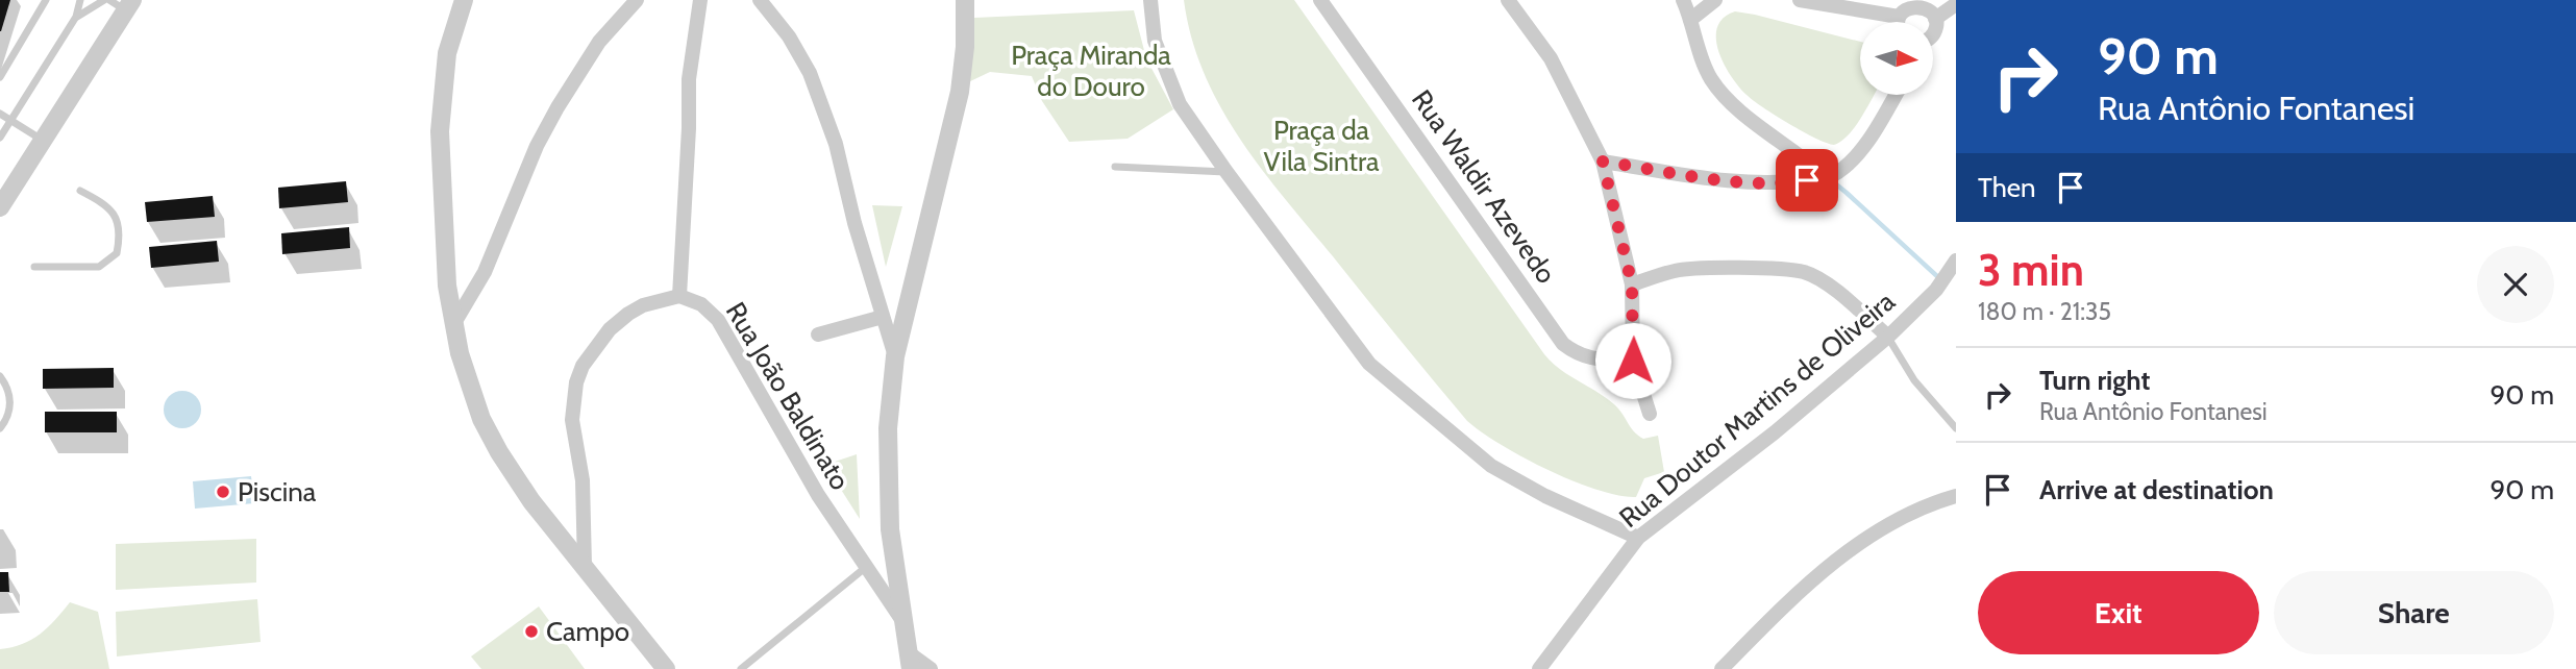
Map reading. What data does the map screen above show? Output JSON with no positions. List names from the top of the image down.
{
  "streets": {
    "street": ["Rua Waldir Azevedo", "Rua João Baldinato", "Rua Doutor Martins de Oliveira"]
  },
  "parks": ["Praça Miranda do Douro", "Praça da Vila Sintra"],
  "places": ["Piscina", "Campo"],
  "north": "right",
  "page": {
    "turn": ["90 m", "Rua Antônio Fontanesi"],
    "then": "Then",
    "heading": ["3 min", "180 m · 21:35"],
    "list": [
      {
        "name": "Turn right",
        "note": "Rua Antônio Fontanesi",
        "value": "90 m"
      },
      {
        "name": "Arrive at destination",
        "value": "90 m"
      }
    ],
    "buttons": ["Exit", "Share"]
  }
}
